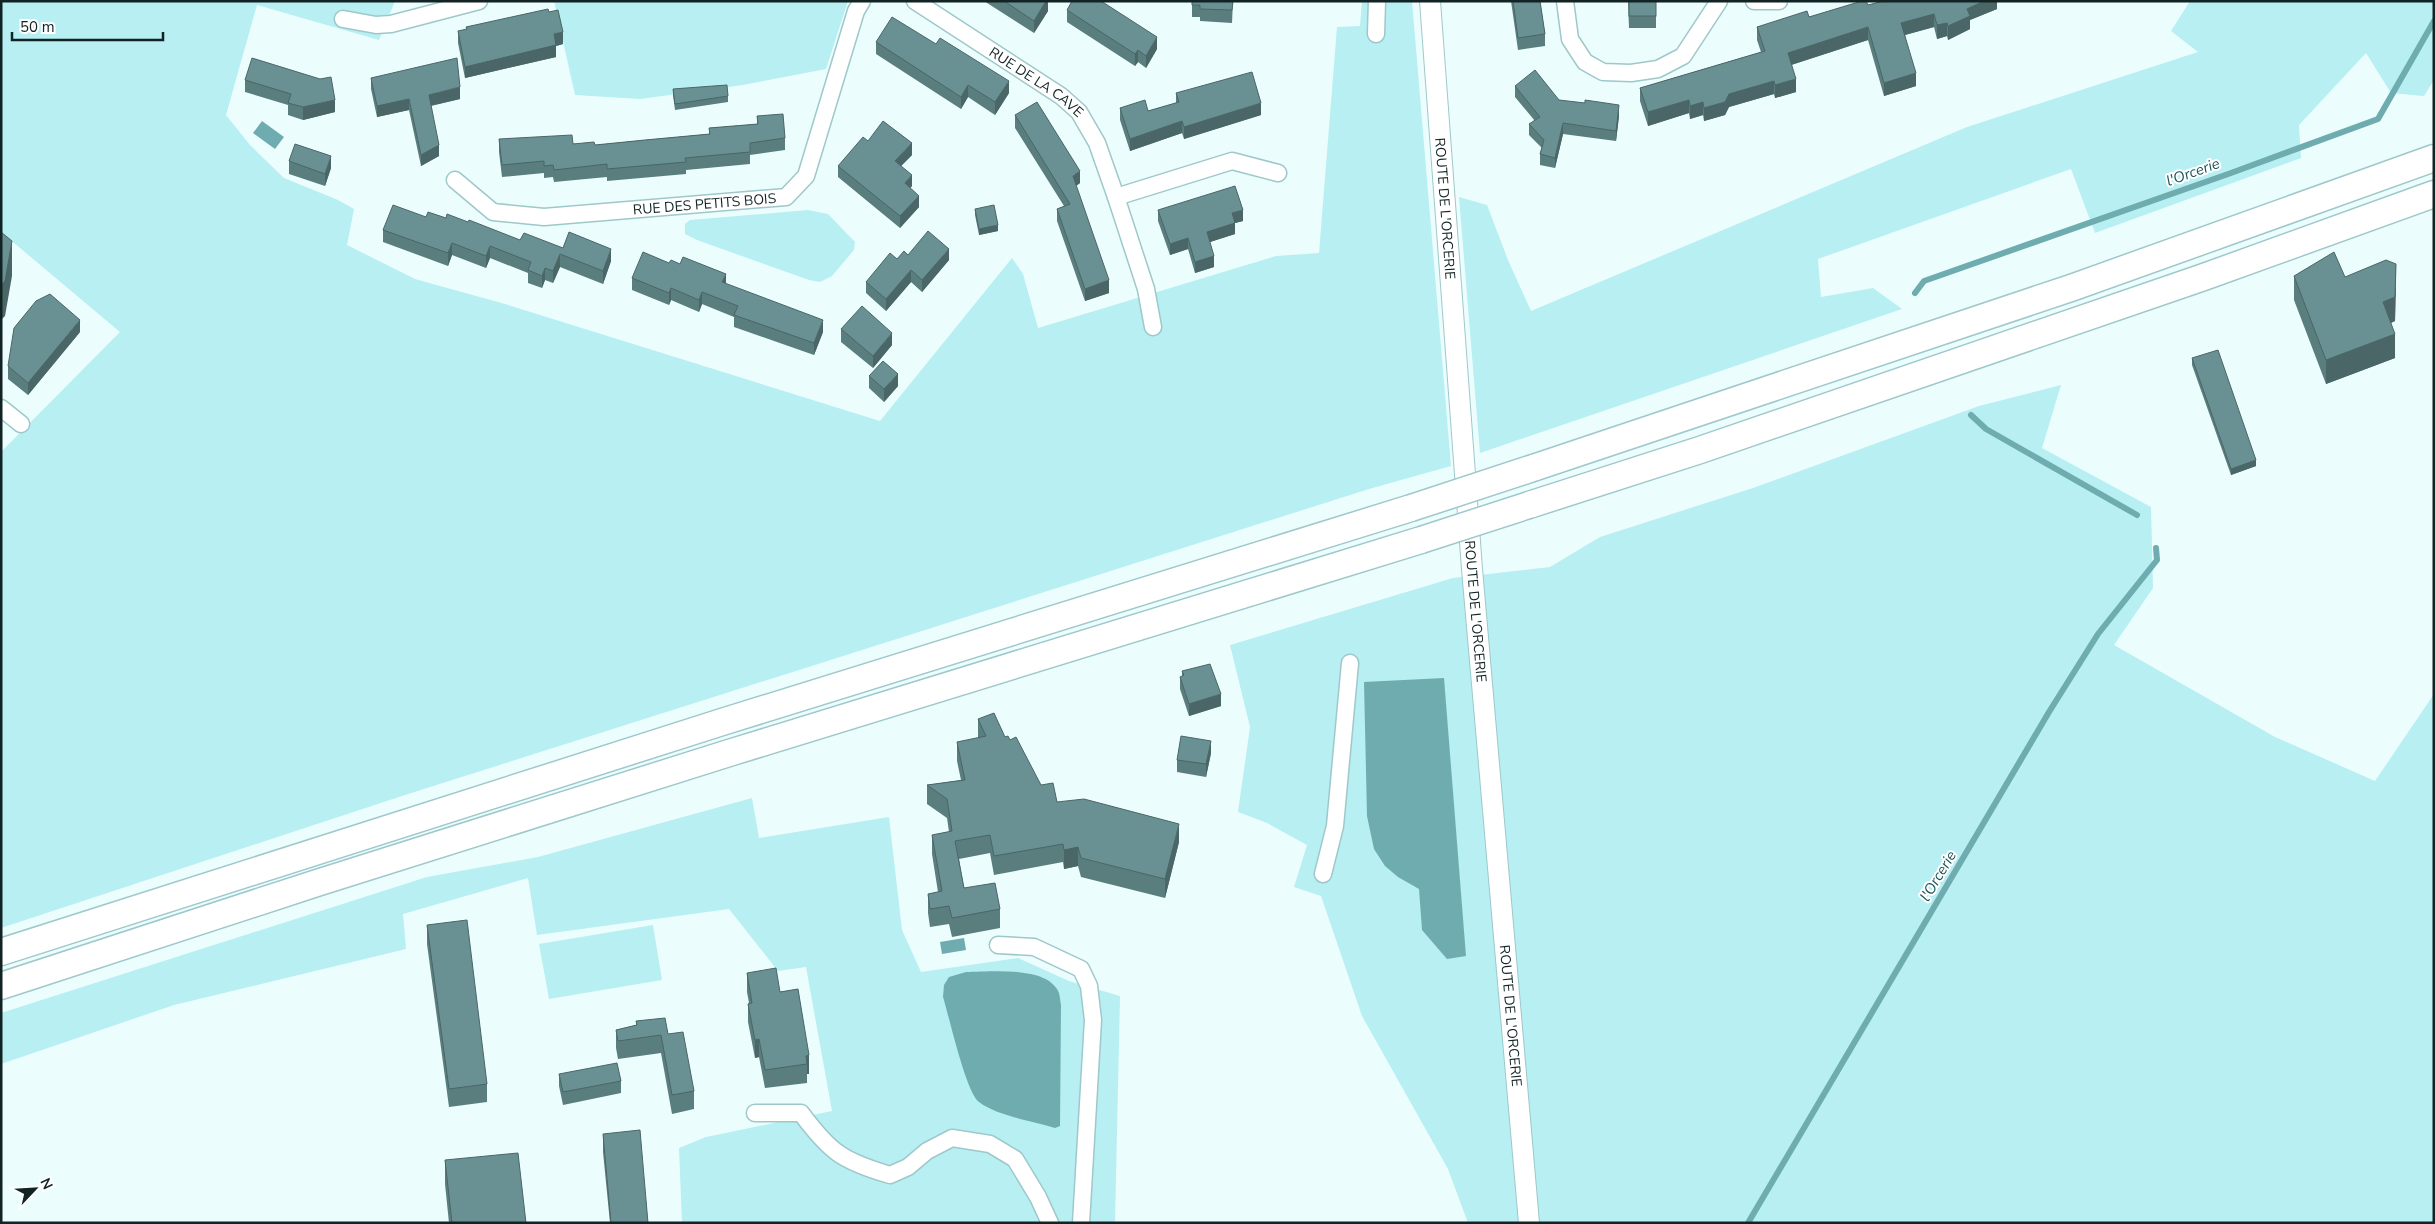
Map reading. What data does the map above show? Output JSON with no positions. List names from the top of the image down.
{
  "streets": {
    "street": ["RUE DE LA CAVE", "RUE DES PETITS BOIS", "ROUTE DE L'ORCERIE"]
  },
  "water": ["l'Orcerie"],
  "scale_bar": "50 m",
  "north": "top right"
}
